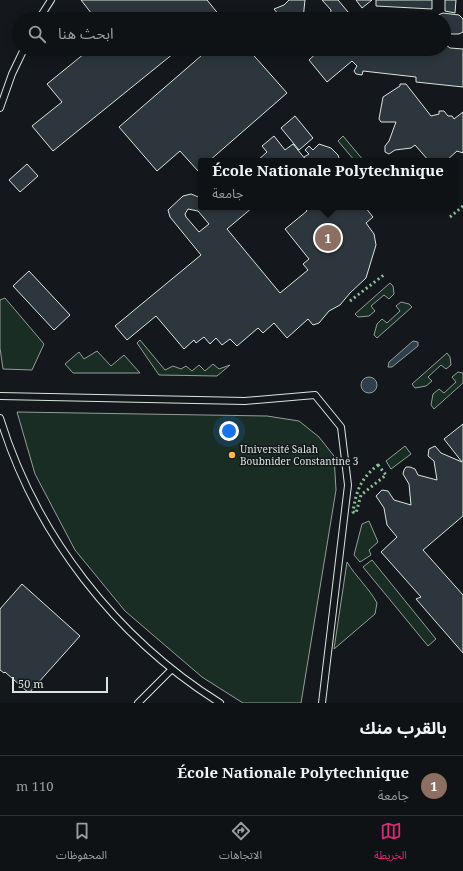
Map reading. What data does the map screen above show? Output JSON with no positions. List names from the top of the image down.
{
  "places": ["Université Salah Boubnider Constantine 3"],
  "scale_bar": "50 m",
  "page": {
    "search": "ابحث هنا",
    "popup": ["École Nationale Polytechnique", "جامعة"],
    "pins": "1",
    "scale": "50 m",
    "heading": "بالقرب منك",
    "list": [
      {
        "mark": "1",
        "name": "École Nationale Polytechnique",
        "note": "جامعة",
        "value": "110 m"
      }
    ],
    "nav": ["الخريطة", "الاتجاهات", "المحفوظات"]
  }
}
